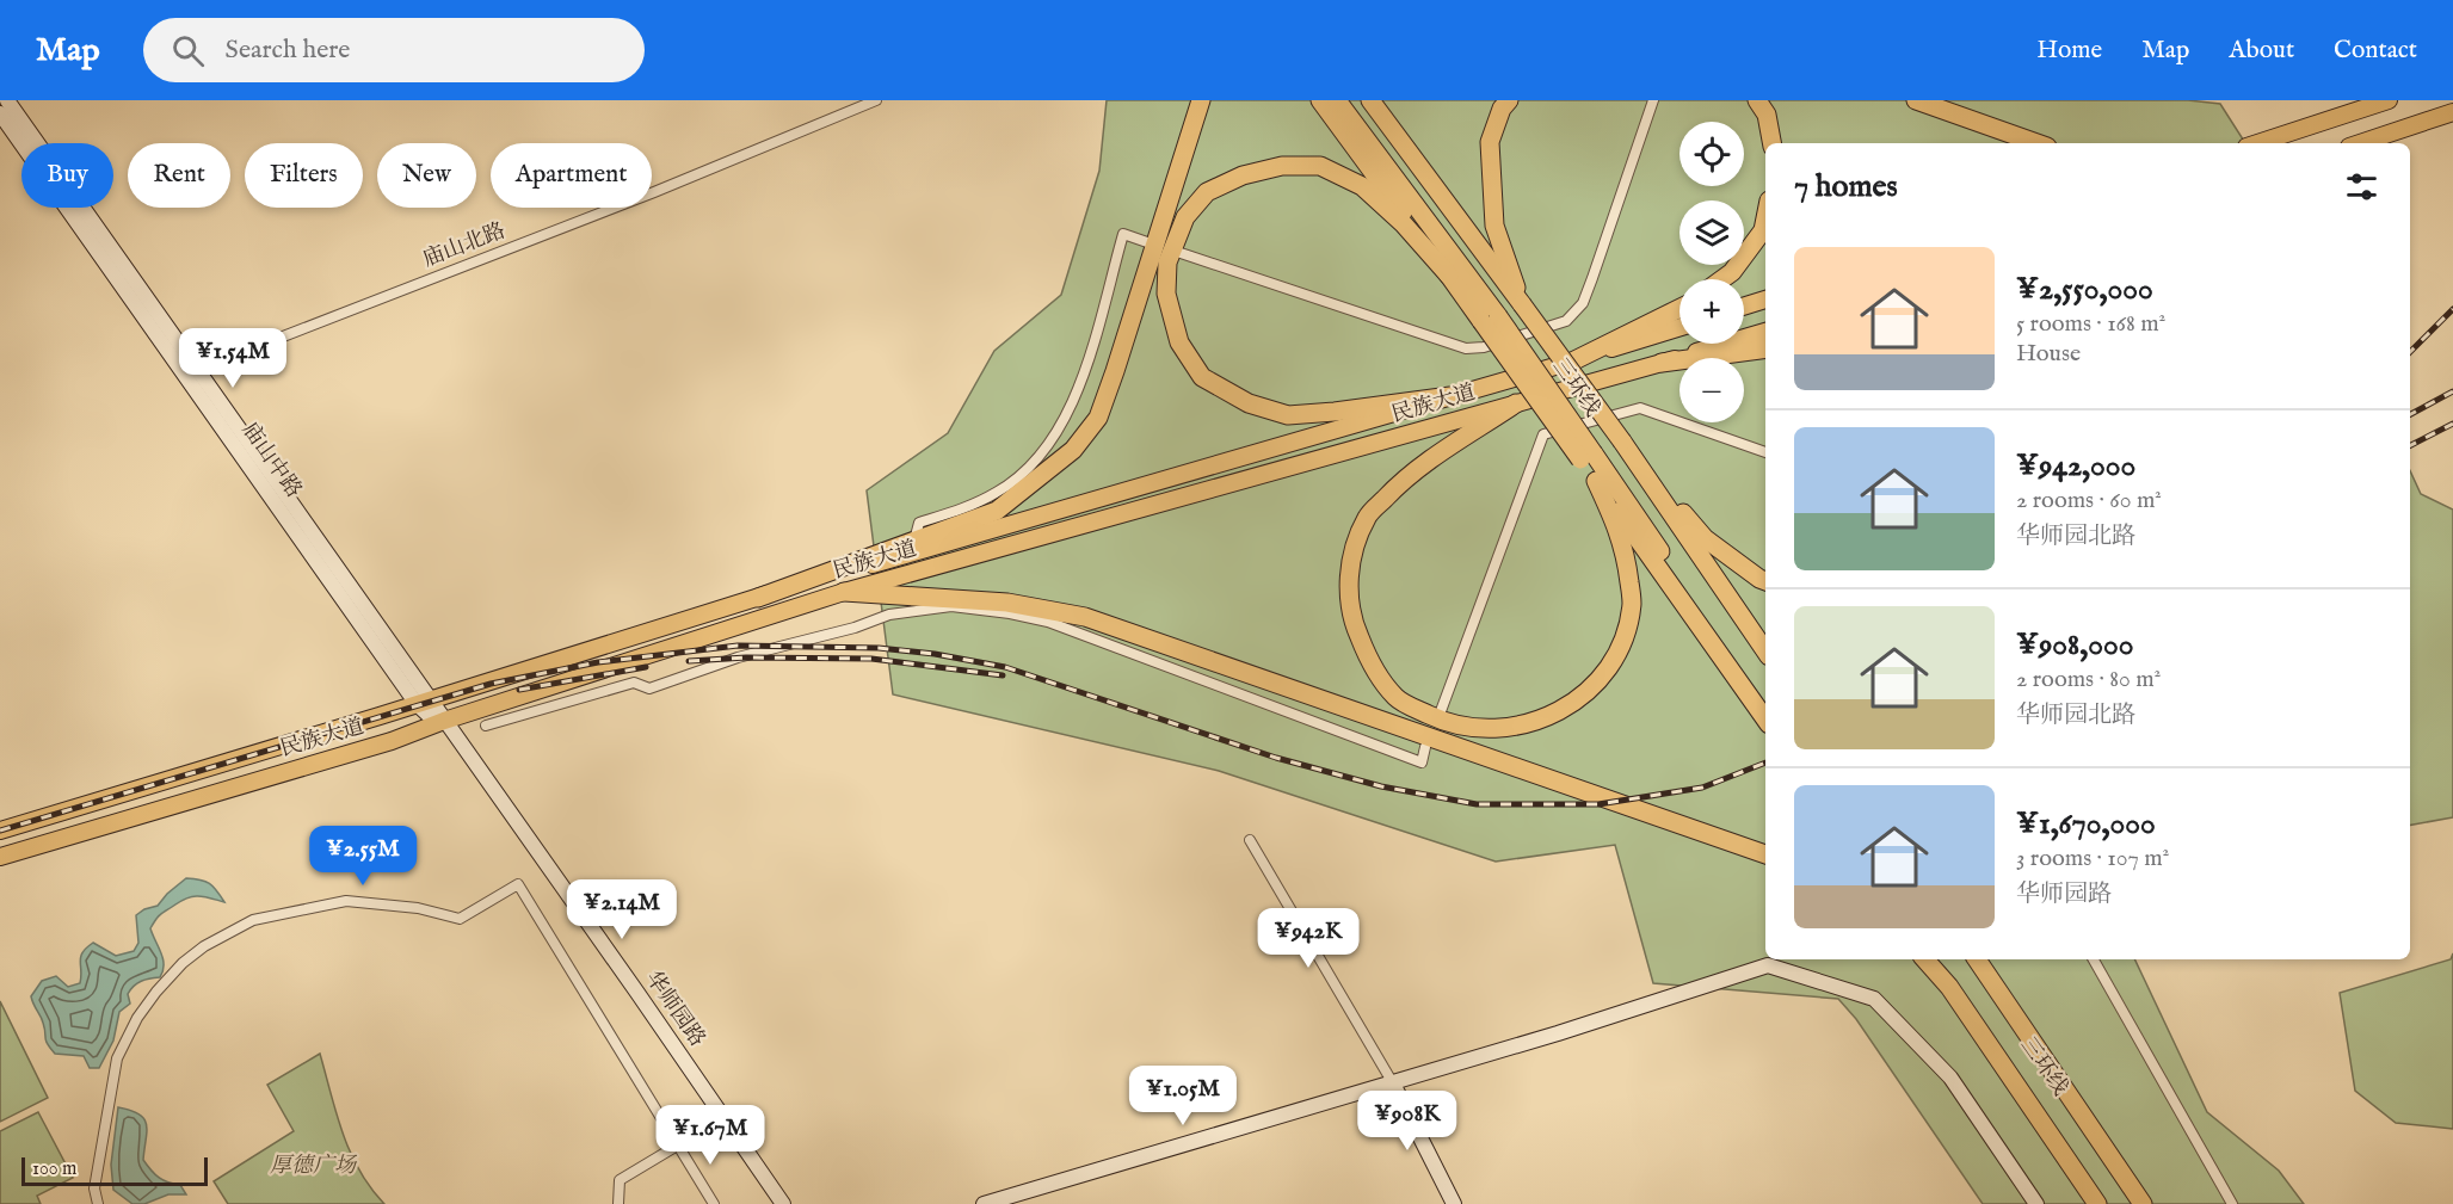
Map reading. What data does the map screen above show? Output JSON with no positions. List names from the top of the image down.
{
  "streets": {
    "highway": ["三环线"],
    "main road": ["民族大道", "庙山中路", "华师园路"],
    "street": ["庙山北路"]
  },
  "crossings": [
    ["庙山北路", "庙山中路"],
    ["民族大道", "庙山中路"],
    ["民族大道", "华师园路"],
    ["庙山中路", "华师园路"]
  ],
  "parks": ["厚德广场"],
  "scale_bar": "100 m",
  "page": {
    "header": "Map",
    "search": "Search here",
    "nav": [
      "Home",
      "Map",
      "About",
      "Contact"
    ],
    "map_buttons": ["+", "−"],
    "chip": [
      "Buy",
      "Rent",
      "Filters",
      "New",
      "Apartment"
    ],
    "heading": "7 homes",
    "list": [
      {
        "name": "¥2,550,000",
        "note": "5 rooms · 168 m² · House"
      },
      {
        "name": "¥942,000",
        "note": "2 rooms · 60 m² · 华师园北路"
      },
      {
        "name": "¥908,000",
        "note": "2 rooms · 80 m² · 华师园北路"
      },
      {
        "name": "¥1,670,000",
        "note": "3 rooms · 107 m² · 华师园路"
      }
    ],
    "price": [
      "¥1.54M",
      "¥2.55M",
      "¥2.14M",
      "¥942K",
      "¥1.05M",
      "¥908K",
      "¥1.67M"
    ],
    "scale": "100 m"
  }
}
